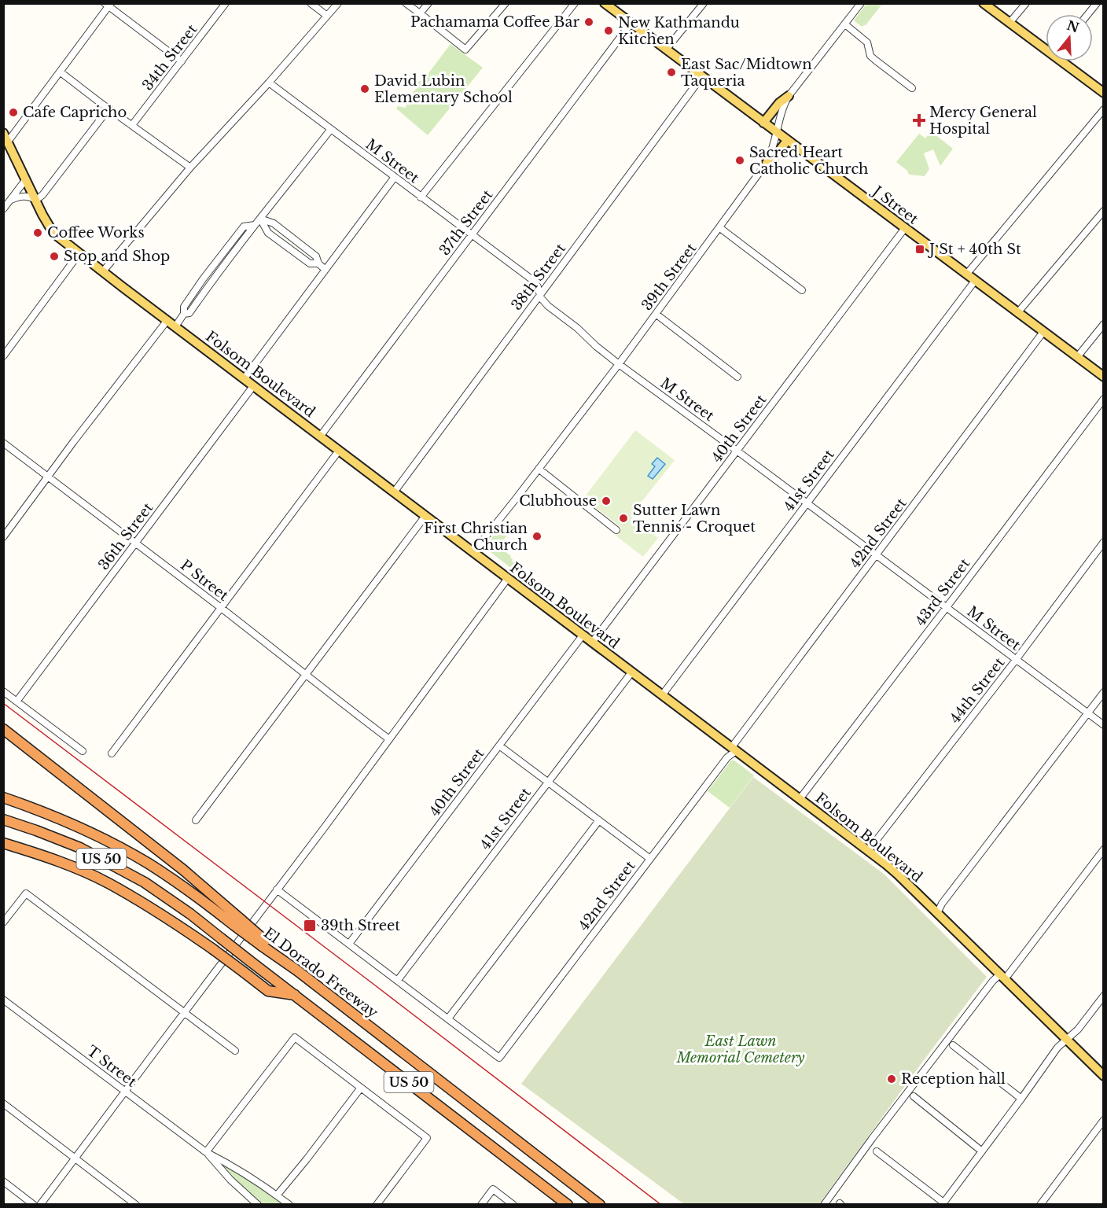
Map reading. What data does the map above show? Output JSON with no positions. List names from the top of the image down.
{
  "streets": {
    "highway": ["US 50", "El Dorado Freeway"],
    "main road": ["J Street", "Folsom Boulevard"],
    "street": [
      "34th Street",
      "M Street",
      "37th Street",
      "38th Street",
      "39th Street",
      "40th Street",
      "41st Street",
      "42nd Street",
      "36th Street",
      "P Street",
      "43rd Street",
      "44th Street",
      "T Street"
    ]
  },
  "crossings": [
    ["M Street", "37th Street"],
    ["M Street", "38th Street"],
    ["M Street", "39th Street"],
    ["M Street", "40th Street"],
    ["M Street", "41st Street"],
    ["M Street", "42nd Street"],
    ["M Street", "43rd Street"],
    ["M Street", "44th Street"],
    ["J Street", "37th Street"],
    ["J Street", "38th Street"],
    ["J Street", "39th Street"],
    ["J Street", "40th Street"],
    ["J Street", "41st Street"],
    ["J Street", "42nd Street"],
    ["37th Street", "Folsom Boulevard"],
    ["38th Street", "Folsom Boulevard"],
    ["39th Street", "Folsom Boulevard"],
    ["Folsom Boulevard", "40th Street"],
    ["Folsom Boulevard", "41st Street"],
    ["Folsom Boulevard", "42nd Street"],
    ["Folsom Boulevard", "36th Street"],
    ["Folsom Boulevard", "43rd Street"],
    ["Folsom Boulevard", "44th Street"],
    ["36th Street", "P Street"],
    ["US 50", "El Dorado Freeway"]
  ],
  "parks": ["East Lawn Memorial Cemetery"],
  "places": {
    "other": [
      "Pachamama Coffee Bar",
      "New Kathmandu Kitchen",
      "East Sac/Midtown Taqueria",
      "David Lubin Elementary School",
      "Cafe Capricho",
      "Sacred Heart Catholic Church",
      "Coffee Works",
      "Stop and Shop",
      "Clubhouse",
      "Sutter Lawn Tennis - Croquet",
      "First Christian Church",
      "Reception hall"
    ],
    "health": ["Mercy General Hospital"],
    "transit": ["J St + 40th St", "39th Street"]
  },
  "north": "top"
}
